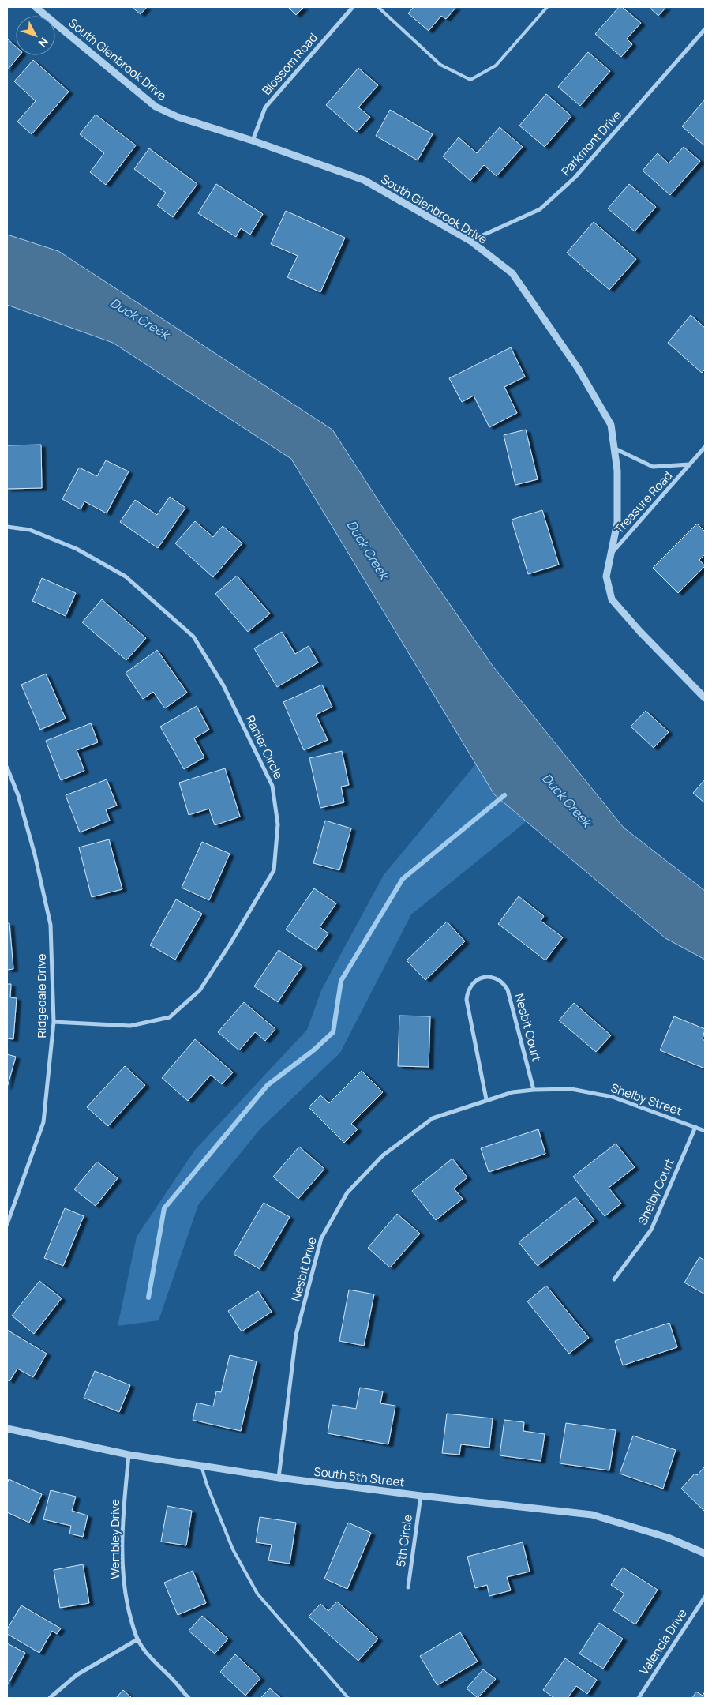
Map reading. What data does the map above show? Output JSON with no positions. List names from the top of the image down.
{
  "streets": {
    "street": [
      "South Glenbrook Drive",
      "Blossom Road",
      "Parkmont Drive",
      "Treasure Road",
      "Ranier Circle",
      "Ridgedale Drive",
      "Nesbit Court",
      "Shelby Street",
      "Shelby Court",
      "Nesbit Drive",
      "South 5th Street",
      "Wembley Drive",
      "5th Circle",
      "Valencia Drive"
    ]
  },
  "crossings": [
    ["South Glenbrook Drive", "Blossom Road"],
    ["South Glenbrook Drive", "Parkmont Drive"],
    ["South Glenbrook Drive", "Treasure Road"],
    ["Ranier Circle", "Ridgedale Drive"],
    ["Nesbit Court", "Shelby Street"],
    ["Nesbit Court", "Nesbit Drive"],
    ["Shelby Street", "Shelby Court"],
    ["Shelby Street", "Nesbit Drive"],
    ["Nesbit Drive", "South 5th Street"],
    ["South 5th Street", "Wembley Drive"],
    ["South 5th Street", "5th Circle"]
  ],
  "water": ["Duck Creek"],
  "north": "bottom right"
}
